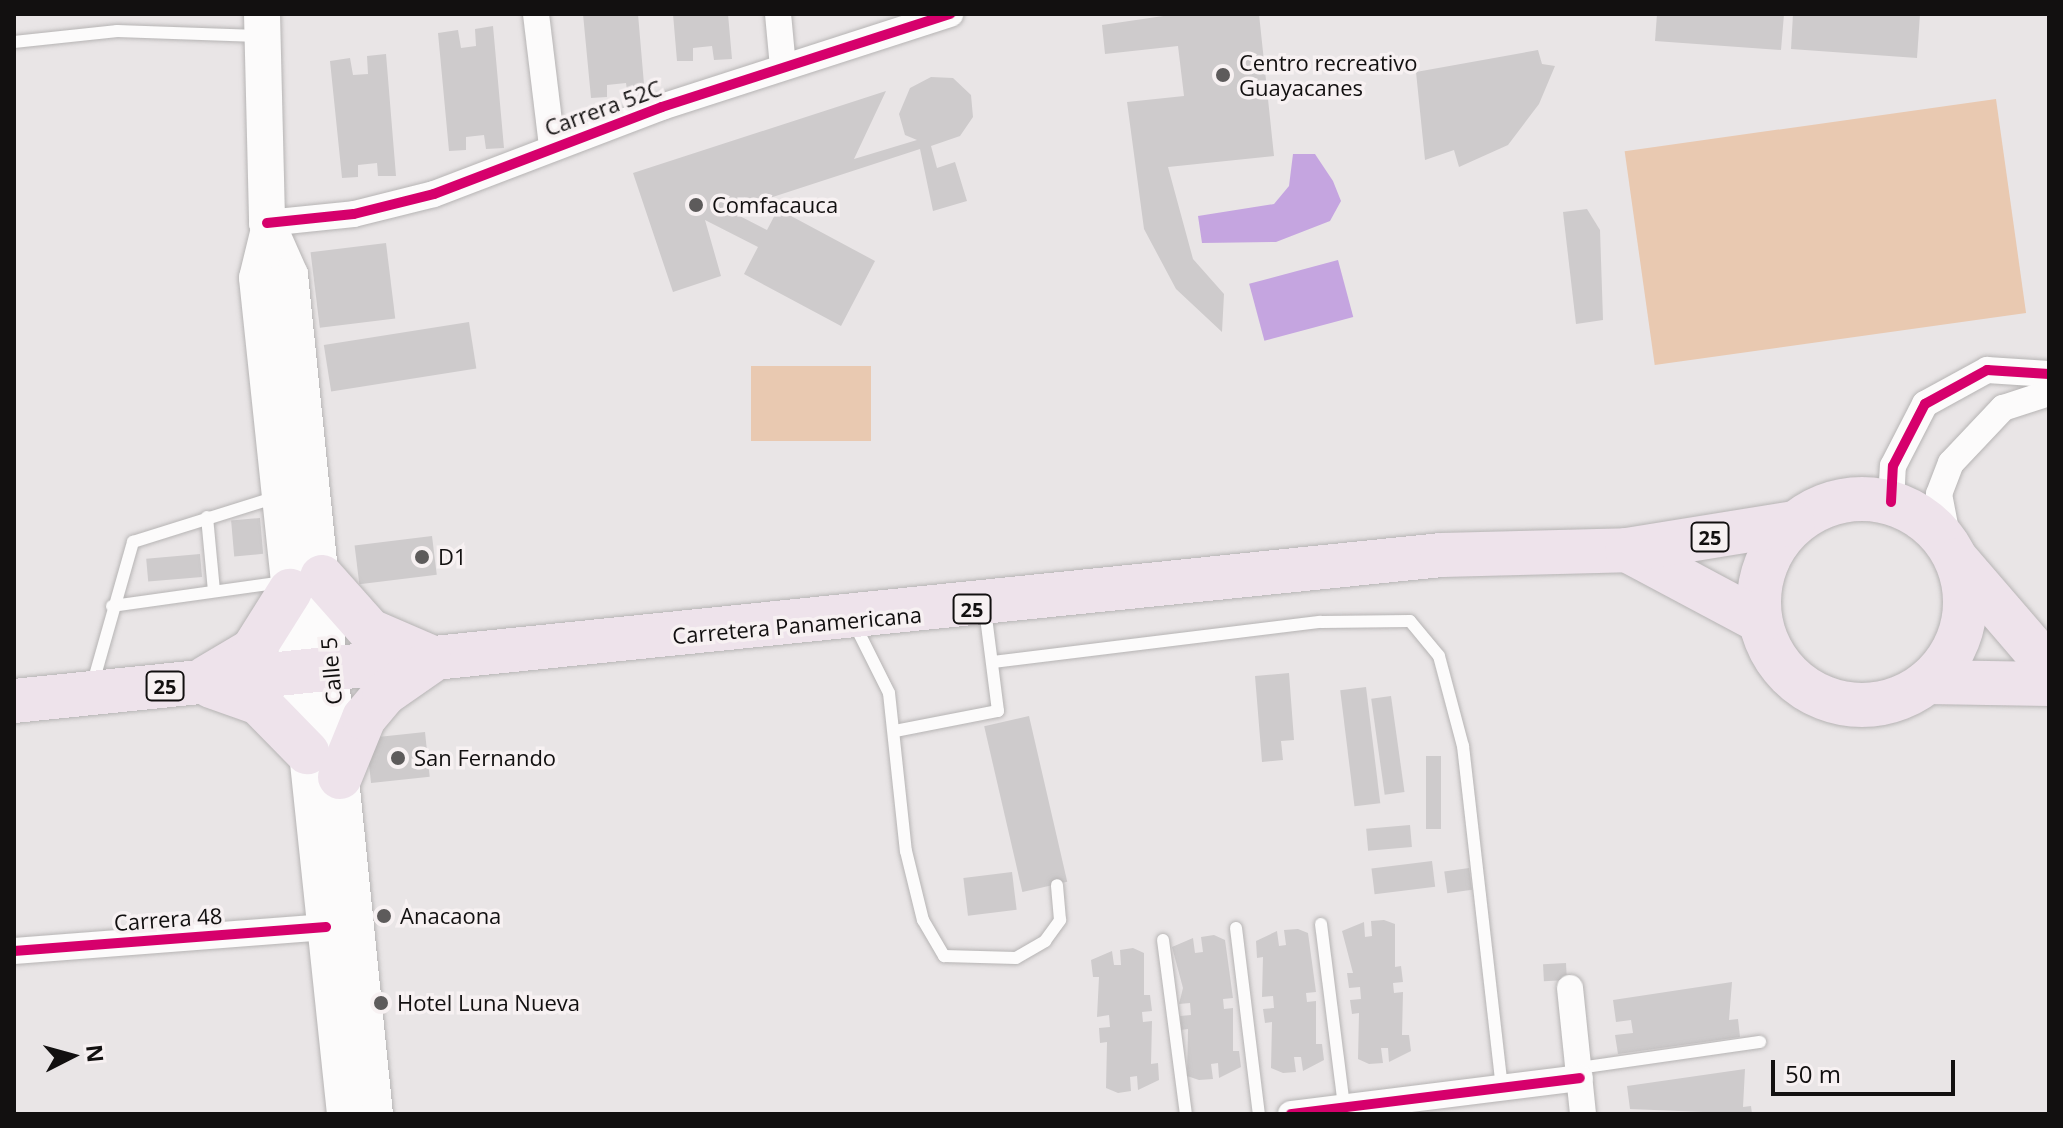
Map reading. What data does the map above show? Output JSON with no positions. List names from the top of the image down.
{
  "streets": {
    "highway": ["25", "Carretera Panamericana"],
    "main road": ["Calle 5"],
    "street": ["Carrera 52C", "Carrera 48"]
  },
  "crossings": [
    ["Carrera 52C", "Calle 5"],
    ["Carretera Panamericana", "Calle 5"],
    ["Calle 5", "Carrera 48"]
  ],
  "places": [
    "Centro recreativo Guayacanes",
    "Comfacauca",
    "D1",
    "San Fernando",
    "Anacaona",
    "Hotel Luna Nueva"
  ],
  "scale_bar": "50 m",
  "north": "right"
}
